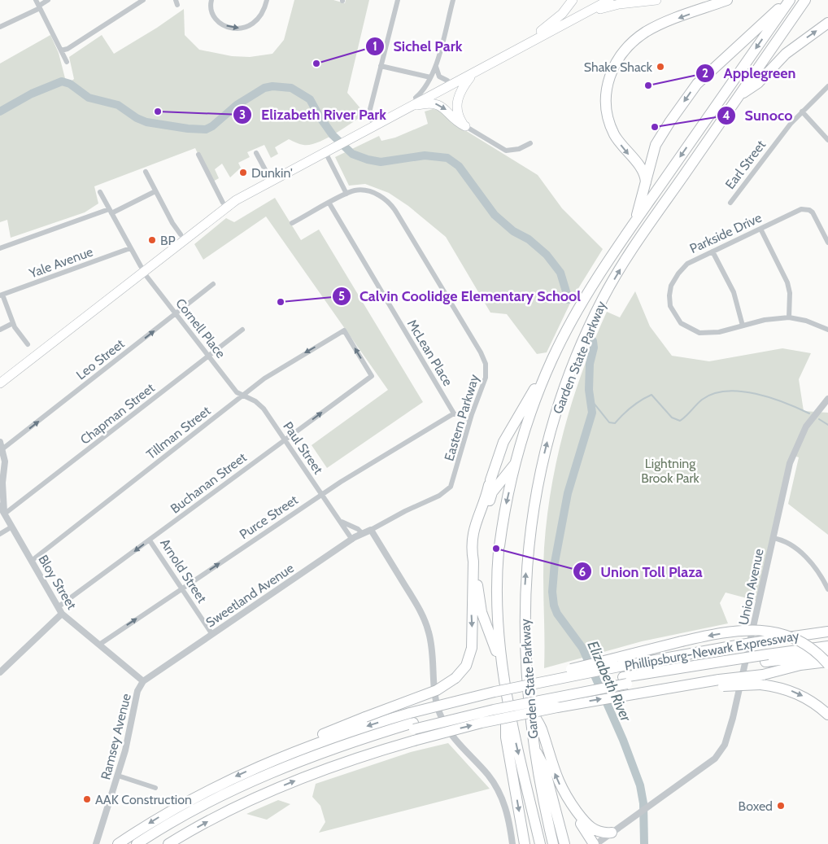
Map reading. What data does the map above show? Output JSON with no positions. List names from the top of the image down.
{
  "streets": {
    "highway": ["Garden State Parkway", "Phillipsburg-Newark Expressway"],
    "street": [
      "Earl Street",
      "Parkside Drive",
      "Yale Avenue",
      "Cornell Place",
      "McLean Place",
      "Leo Street",
      "Chapman Street",
      "Eastern Parkway",
      "Tillman Street",
      "Paul Street",
      "Buchanan Street",
      "Purce Street",
      "Arnold Street",
      "Bloy Street",
      "Union Avenue",
      "Sweetland Avenue",
      "Ramsey Avenue"
    ]
  },
  "crossings": [
    ["Yale Avenue", "Cornell Place"],
    ["Cornell Place", "Leo Street"],
    ["Cornell Place", "Chapman Street"],
    ["Cornell Place", "Tillman Street"],
    ["Cornell Place", "Paul Street"],
    ["McLean Place", "Eastern Parkway"],
    ["McLean Place", "Purce Street"],
    ["Leo Street", "Bloy Street"],
    ["Chapman Street", "Bloy Street"],
    ["Eastern Parkway", "Sweetland Avenue"],
    ["Tillman Street", "Paul Street"],
    ["Tillman Street", "Buchanan Street"],
    ["Tillman Street", "Bloy Street"],
    ["Paul Street", "Buchanan Street"],
    ["Paul Street", "Purce Street"],
    ["Paul Street", "Sweetland Avenue"],
    ["Buchanan Street", "Arnold Street"],
    ["Buchanan Street", "Bloy Street"],
    ["Purce Street", "Arnold Street"],
    ["Purce Street", "Bloy Street"],
    ["Arnold Street", "Sweetland Avenue"],
    ["Bloy Street", "Sweetland Avenue"],
    ["Bloy Street", "Ramsey Avenue"],
    ["Sweetland Avenue", "Ramsey Avenue"]
  ],
  "one_way": ["Leo Street", "Purce Street"],
  "water": ["Elizabeth River"],
  "parks": ["Lightning Brook Park"],
  "places": [
    "Sichel Park",
    "Shake Shack",
    "Applegreen",
    "Elizabeth River Park",
    "Sunoco",
    "Dunkin'",
    "BP",
    "Calvin Coolidge Elementary School",
    "Union Toll Plaza",
    "AAK Construction",
    "Boxed"
  ]
}
